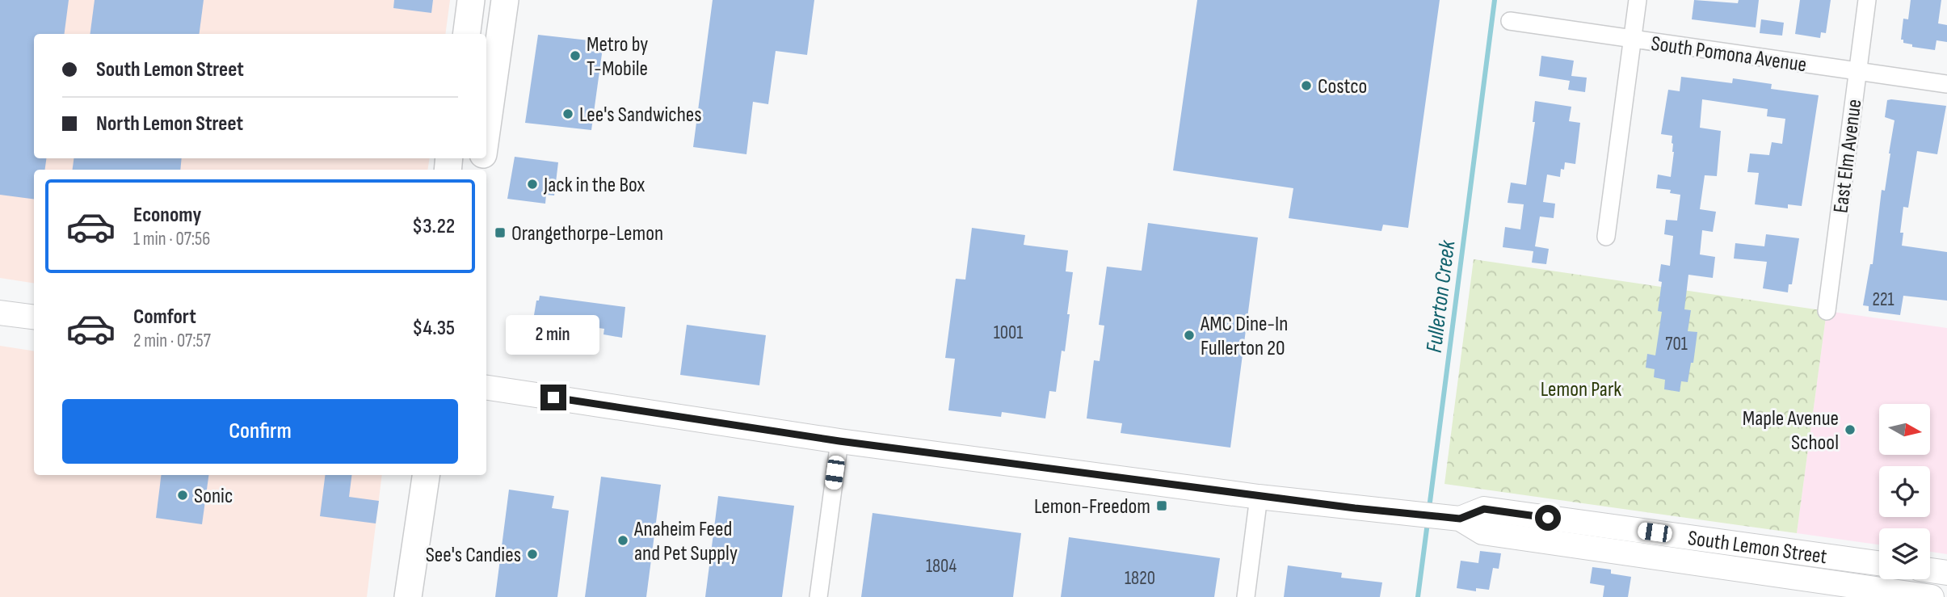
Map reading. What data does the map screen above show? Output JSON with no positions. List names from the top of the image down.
{
  "streets": {
    "street": ["South Pomona Avenue", "East Elm Avenue", "South Lemon Street"]
  },
  "crossings": [
    ["South Pomona Avenue", "East Elm Avenue"]
  ],
  "water": ["Fullerton Creek"],
  "parks": ["Lemon Park"],
  "places": {
    "other": [
      "Metro by T-Mobile",
      "Costco",
      "Lee's Sandwiches",
      "Jack in the Box",
      "AMC Dine-In Fullerton 20",
      "Maple Avenue School",
      "Sonic",
      "Anaheim Feed and Pet Supply",
      "See's Candies"
    ],
    "transit": ["Orangethorpe-Lemon", "Lemon-Freedom"]
  },
  "house_numbers": [
    "221",
    "1001",
    "701",
    "1804",
    "1820"
  ],
  "north": "right",
  "page": {
    "banner": ["South Lemon Street", "North Lemon Street"],
    "list": [
      {
        "name": "Economy",
        "note": "1 min · 07:56",
        "value": "$3.22"
      },
      {
        "name": "Comfort",
        "note": "2 min · 07:57",
        "value": "$4.35"
      }
    ],
    "bubble": "2 min",
    "buttons": "Confirm"
  }
}
